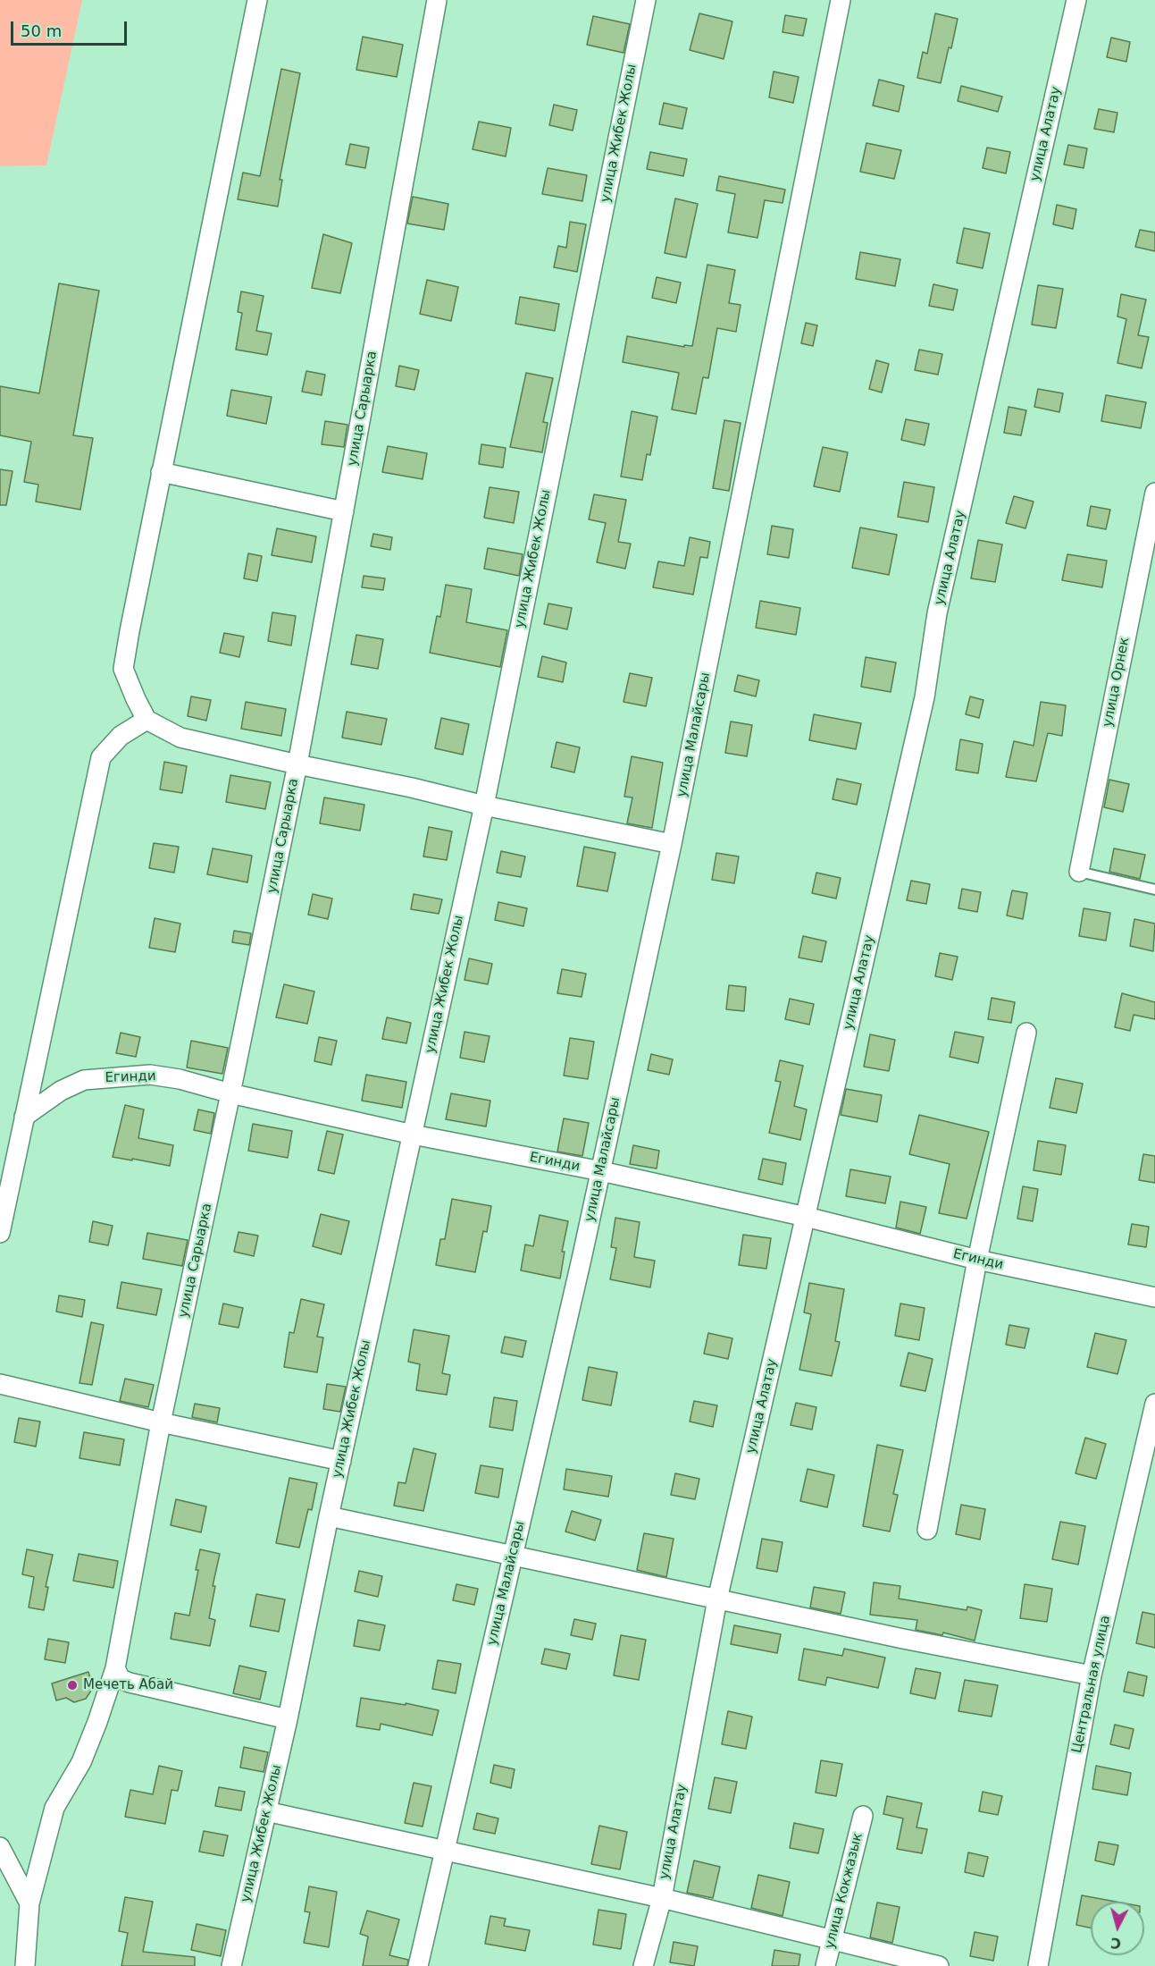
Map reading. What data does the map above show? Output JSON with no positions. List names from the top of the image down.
{
  "streets": {
    "street": [
      "улица Жибек Жолы",
      "улица Алатау",
      "улица Сарыарка",
      "улица Орнек",
      "улица Малайсары",
      "Егинди",
      "Центральная улица",
      "улица Кокжазык"
    ]
  },
  "crossings": [
    ["улица Жибек Жолы", "Егинди"],
    ["улица Алатау", "Егинди"],
    ["улица Сарыарка", "Егинди"],
    ["улица Малайсары", "Егинди"]
  ],
  "places": ["Мечеть Абай"],
  "scale_bar": "50 m",
  "north": "bottom"
}
